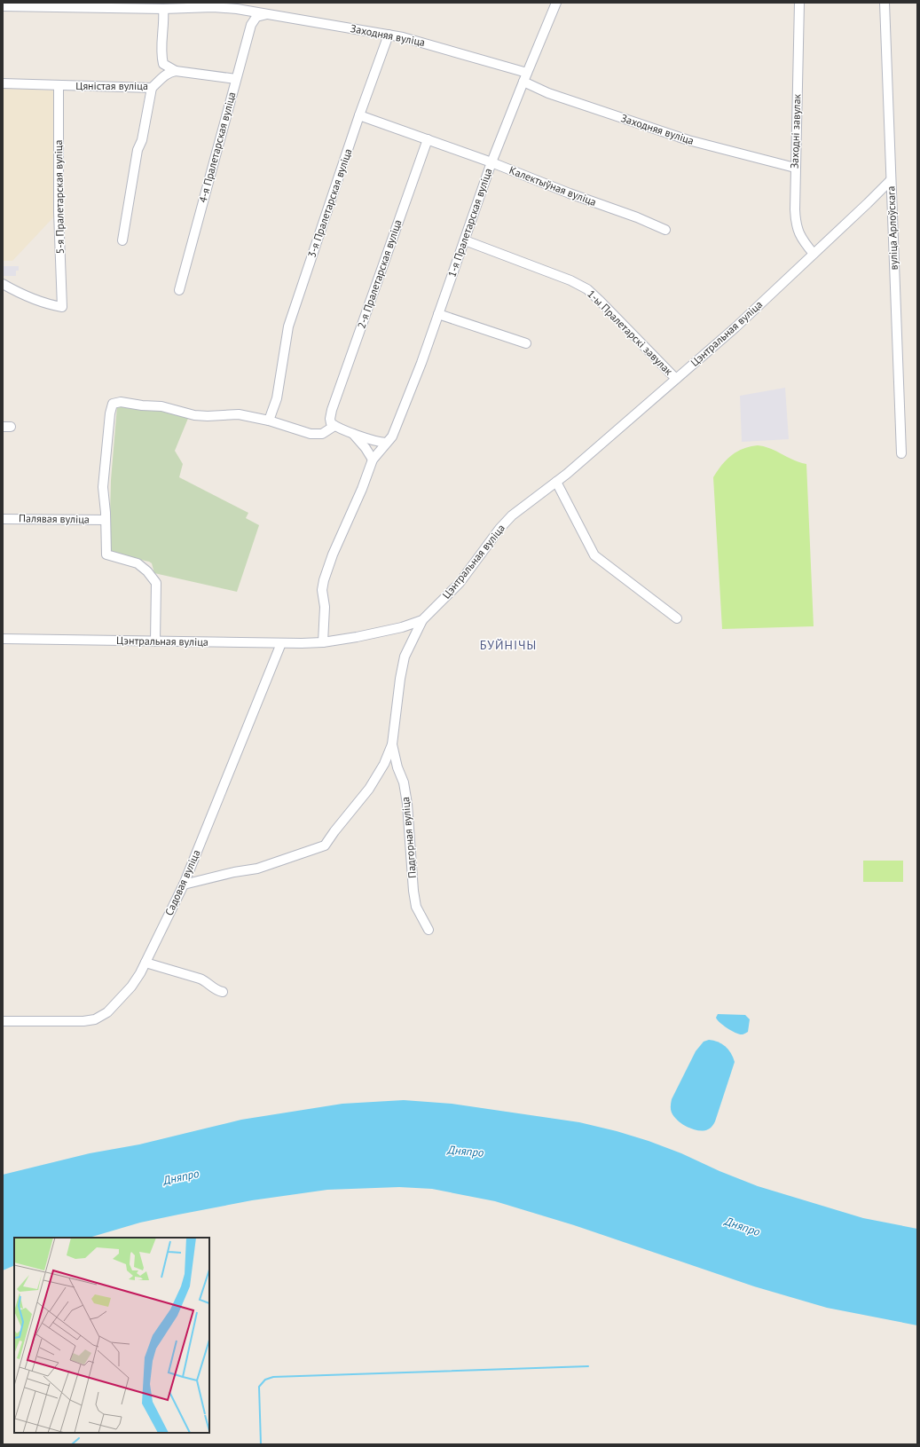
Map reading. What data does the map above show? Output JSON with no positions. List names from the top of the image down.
{
  "streets": {
    "street": [
      "Заходняя вуліца",
      "Цяністая вуліца",
      "Заходні завулак",
      "4-я Пралетарская вуліца",
      "Калектыўная вуліца",
      "5-я Пралетарская вуліца",
      "3-я Пралетарская вуліца",
      "1-я Пралетарская вуліца",
      "вуліца Арлоўскага",
      "2-я Пралетарская вуліца",
      "1-ы Пралетарскі завулак",
      "Цэнтральная вуліца",
      "Палявая вуліца",
      "Падгорная вуліца",
      "Садовая вуліца"
    ]
  },
  "crossings": [
    ["Заходняя вуліца", "Заходні завулак"],
    ["Заходняя вуліца", "4-я Пралетарская вуліца"],
    ["Заходняя вуліца", "3-я Пралетарская вуліца"],
    ["Заходняя вуліца", "1-я Пралетарская вуліца"],
    ["Цяністая вуліца", "5-я Пралетарская вуліца"],
    ["Заходні завулак", "Цэнтральная вуліца"],
    ["Калектыўная вуліца", "3-я Пралетарская вуліца"],
    ["Калектыўная вуліца", "1-я Пралетарская вуліца"],
    ["Калектыўная вуліца", "2-я Пралетарская вуліца"],
    ["1-я Пралетарская вуліца", "1-ы Пралетарскі завулак"],
    ["вуліца Арлоўскага", "Цэнтральная вуліца"],
    ["1-ы Пралетарскі завулак", "Цэнтральная вуліца"],
    ["Цэнтральная вуліца", "Падгорная вуліца"],
    ["Цэнтральная вуліца", "Садовая вуліца"],
    ["Падгорная вуліца", "Садовая вуліца"]
  ],
  "districts": ["БУЙНІЧЫ"],
  "water": ["Дняпро"]
}
